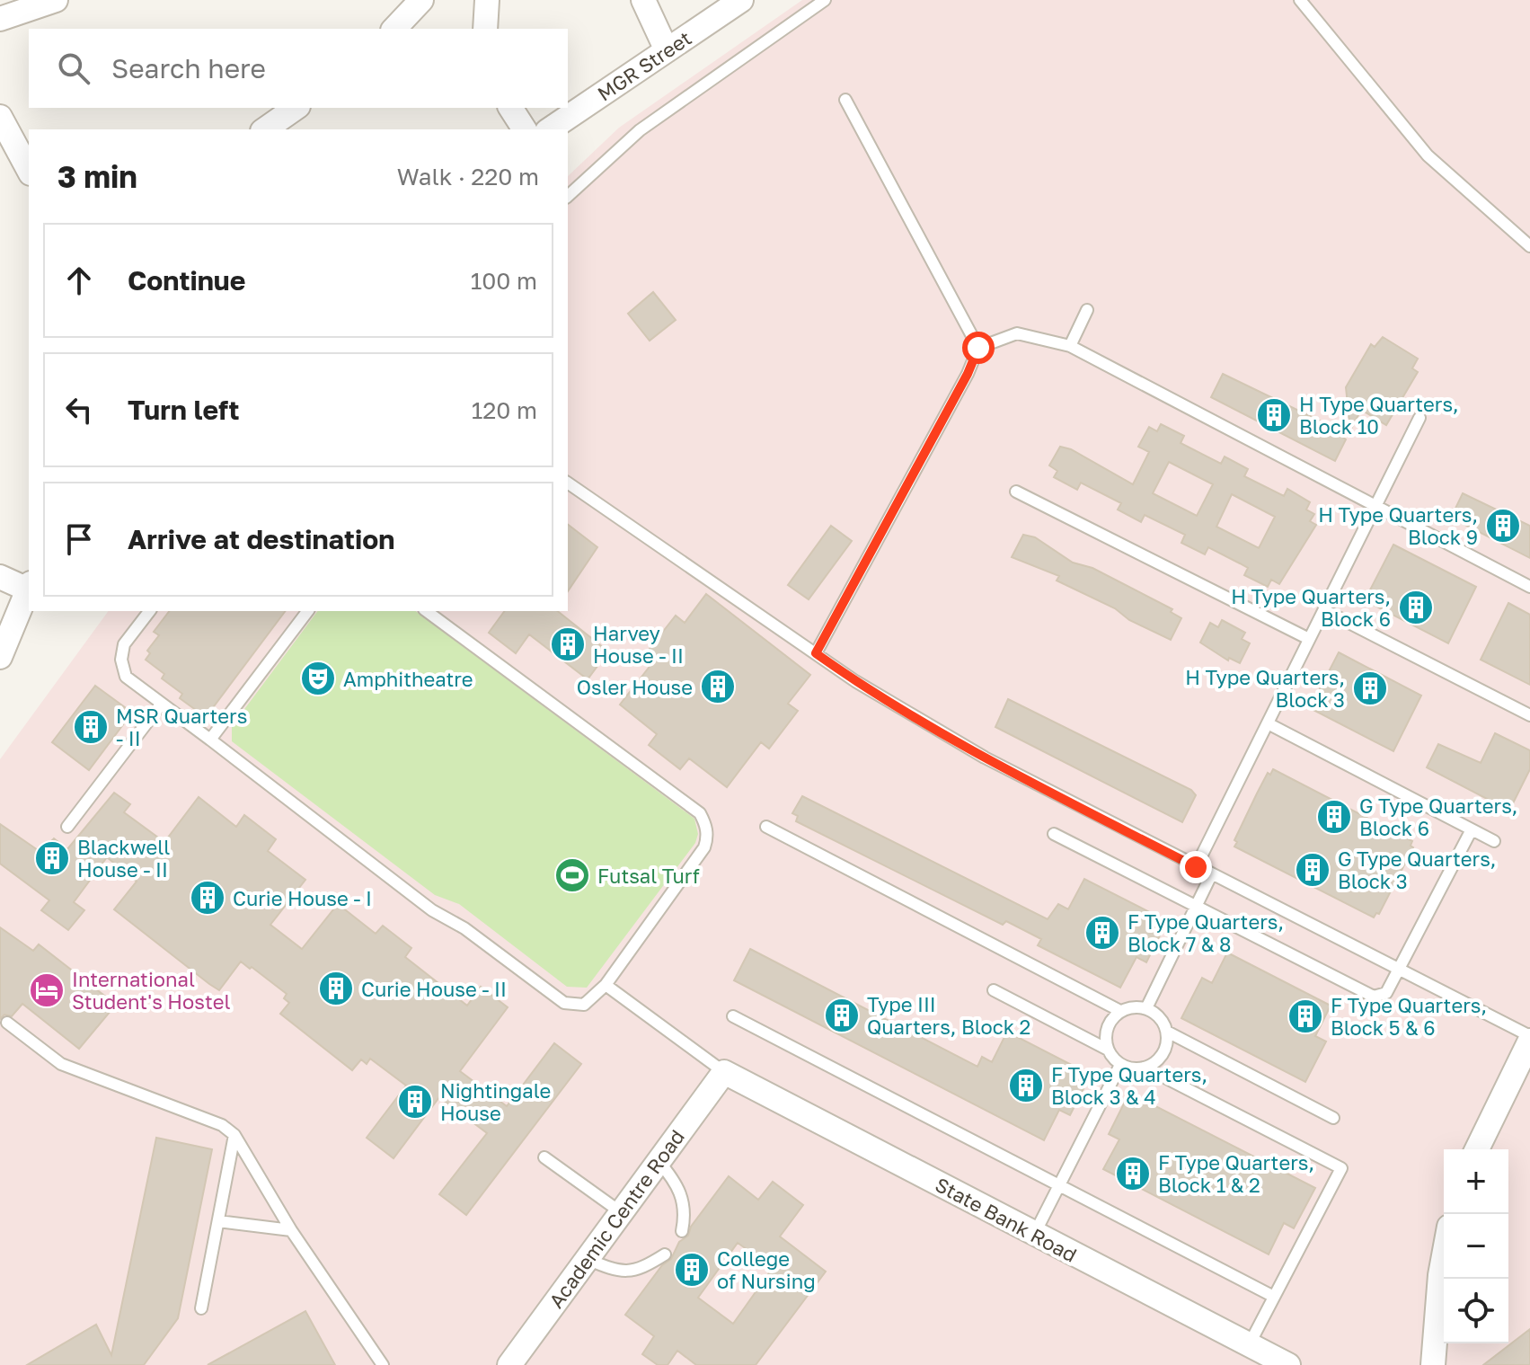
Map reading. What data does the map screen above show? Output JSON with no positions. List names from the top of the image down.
{
  "streets": {
    "street": ["MGR Street", "Academic Centre Road", "State Bank Road"]
  },
  "crossings": [
    ["Academic Centre Road", "State Bank Road"]
  ],
  "places": {
    "building": [
      "H Type Quarters, Block 10",
      "H Type Quarters, Block 9",
      "H Type Quarters, Block 6",
      "Harvey House - II",
      "Osler House",
      "H Type Quarters, Block 3",
      "MSR Quarters - II",
      "G Type Quarters, Block 6",
      "Blackwell House - II",
      "G Type Quarters, Block 3",
      "Curie House - I",
      "F Type Quarters, Block 7 & 8",
      "Curie House - II",
      "Type III Quarters, Block 2",
      "F Type Quarters, Block 5 & 6",
      "F Type Quarters, Block 3 & 4",
      "Nightingale House",
      "F Type Quarters, Block 1 & 2",
      "College of Nursing"
    ],
    "theatre": ["Amphitheatre"],
    "sports": ["Futsal Turf"],
    "hotel": ["International Student's Hostel"]
  },
  "page": {
    "search": "Search here",
    "heading": ["3 min", "Walk · 220 m"],
    "list": [
      ["Continue", "100 m"],
      ["Turn left", "120 m"],
      "Arrive at destination"
    ],
    "map_buttons": ["+", "−"]
  }
}
